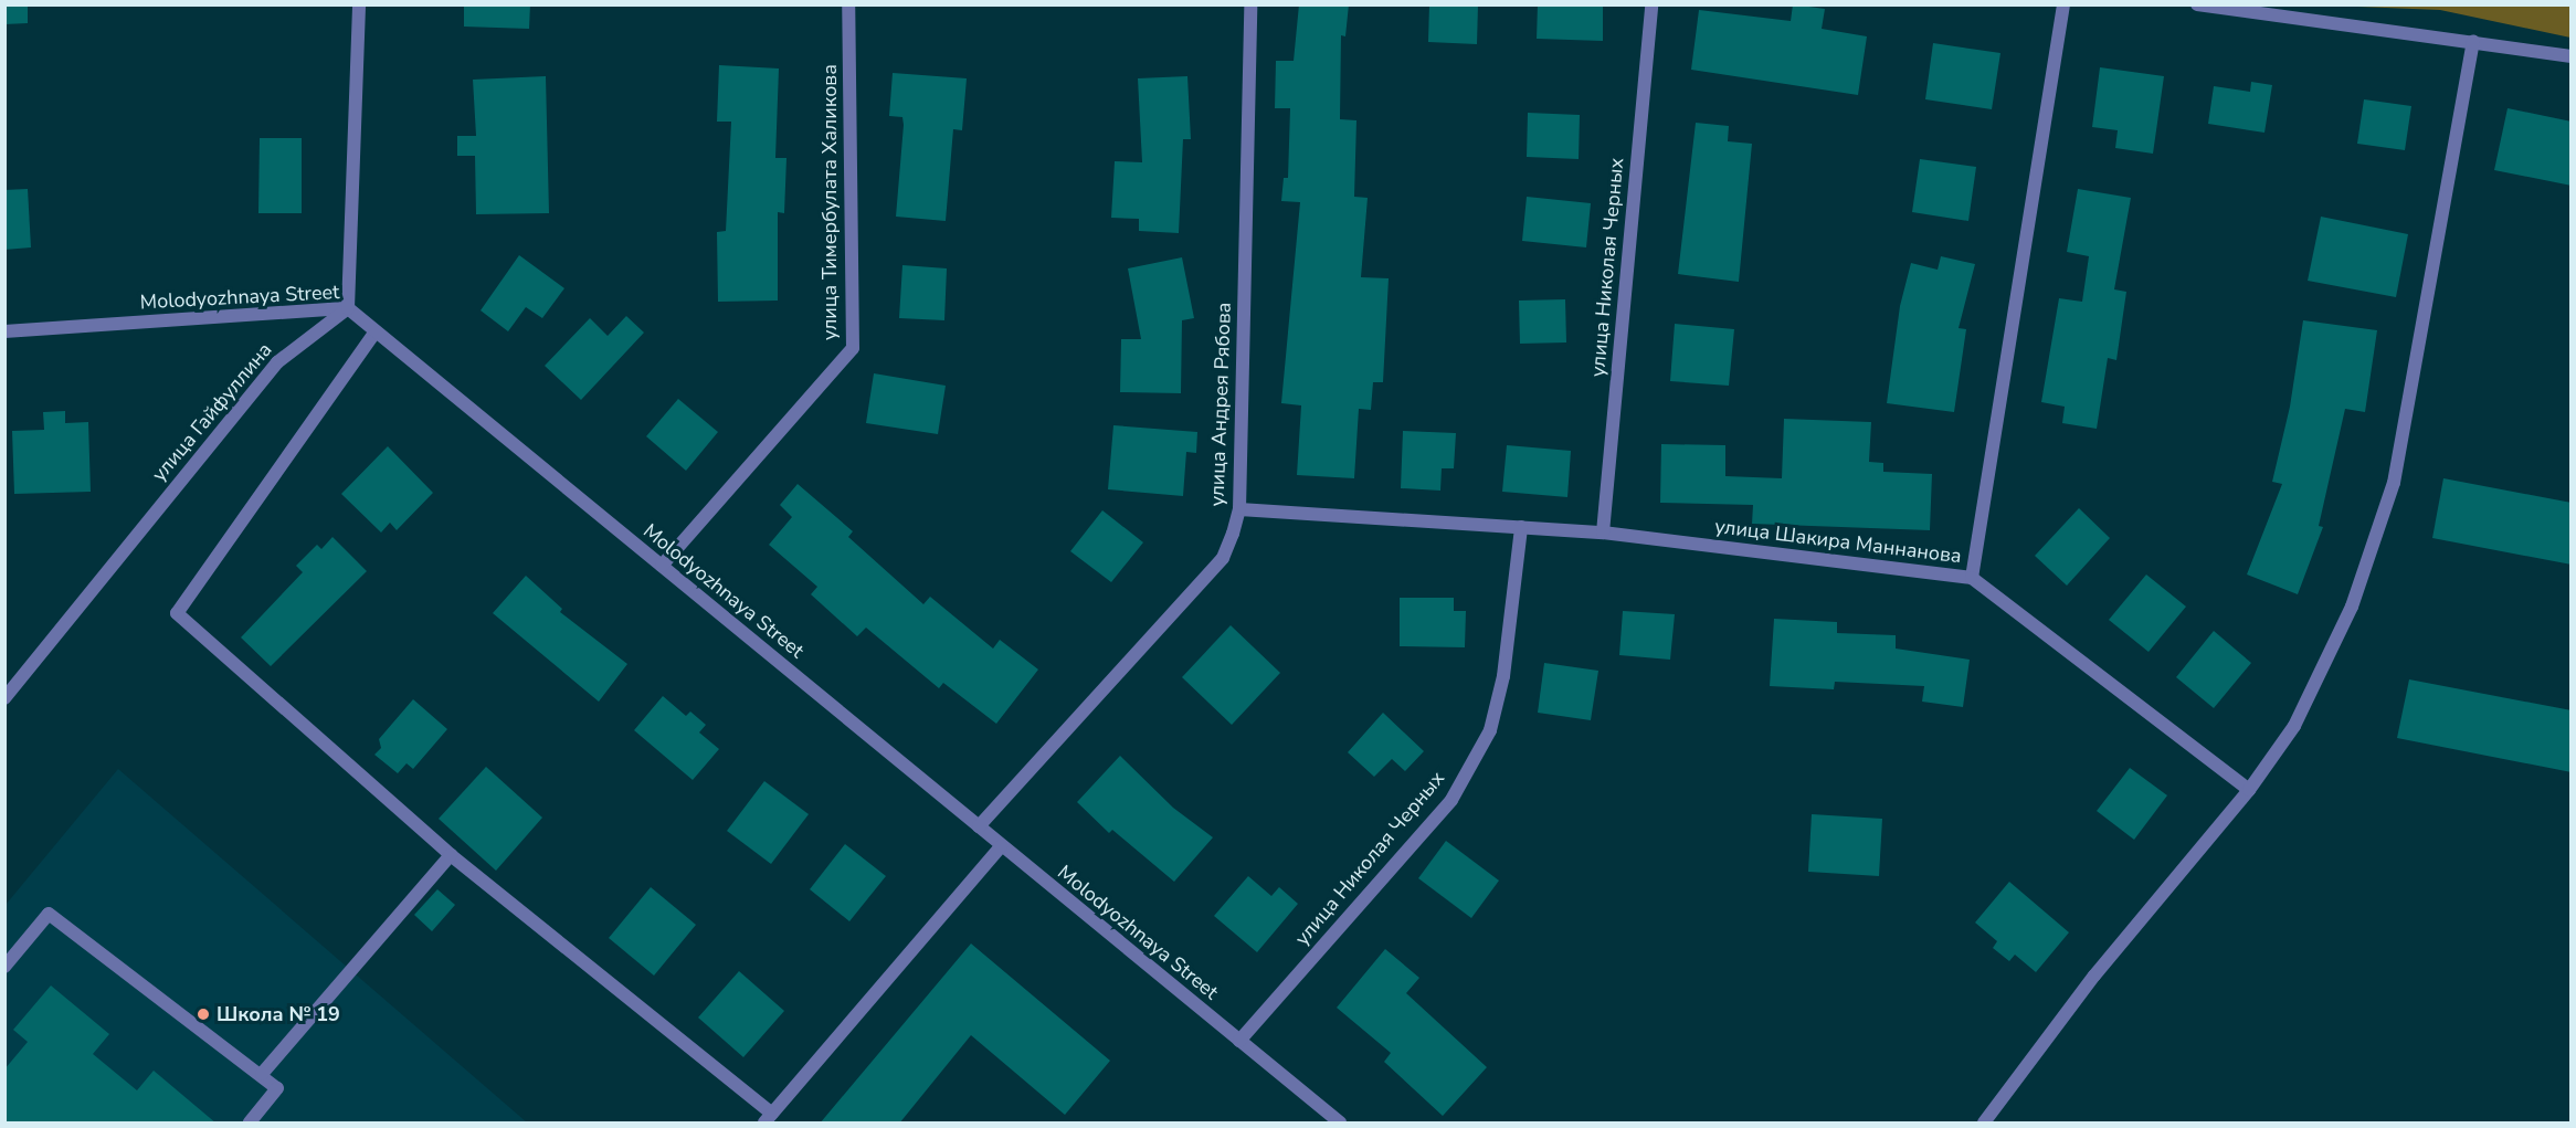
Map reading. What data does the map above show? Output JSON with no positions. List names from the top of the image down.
{
  "streets": {
    "street": [
      "улица Тимербулата Халикова",
      "улица Николая Черных",
      "Molodyozhnaya Street",
      "улица Андрея Рябова",
      "улица Гайфуллина",
      "улица Шакира Маннанова"
    ]
  },
  "crossings": [
    ["улица Тимербулата Халикова", "Molodyozhnaya Street"],
    ["улица Николая Черных", "Molodyozhnaya Street"],
    ["улица Николая Черных", "улица Шакира Маннанова"],
    ["Molodyozhnaya Street", "улица Андрея Рябова"],
    ["Molodyozhnaya Street", "улица Гайфуллина"],
    ["улица Андрея Рябова", "улица Шакира Маннанова"]
  ],
  "places": ["Школа № 19"]
}
